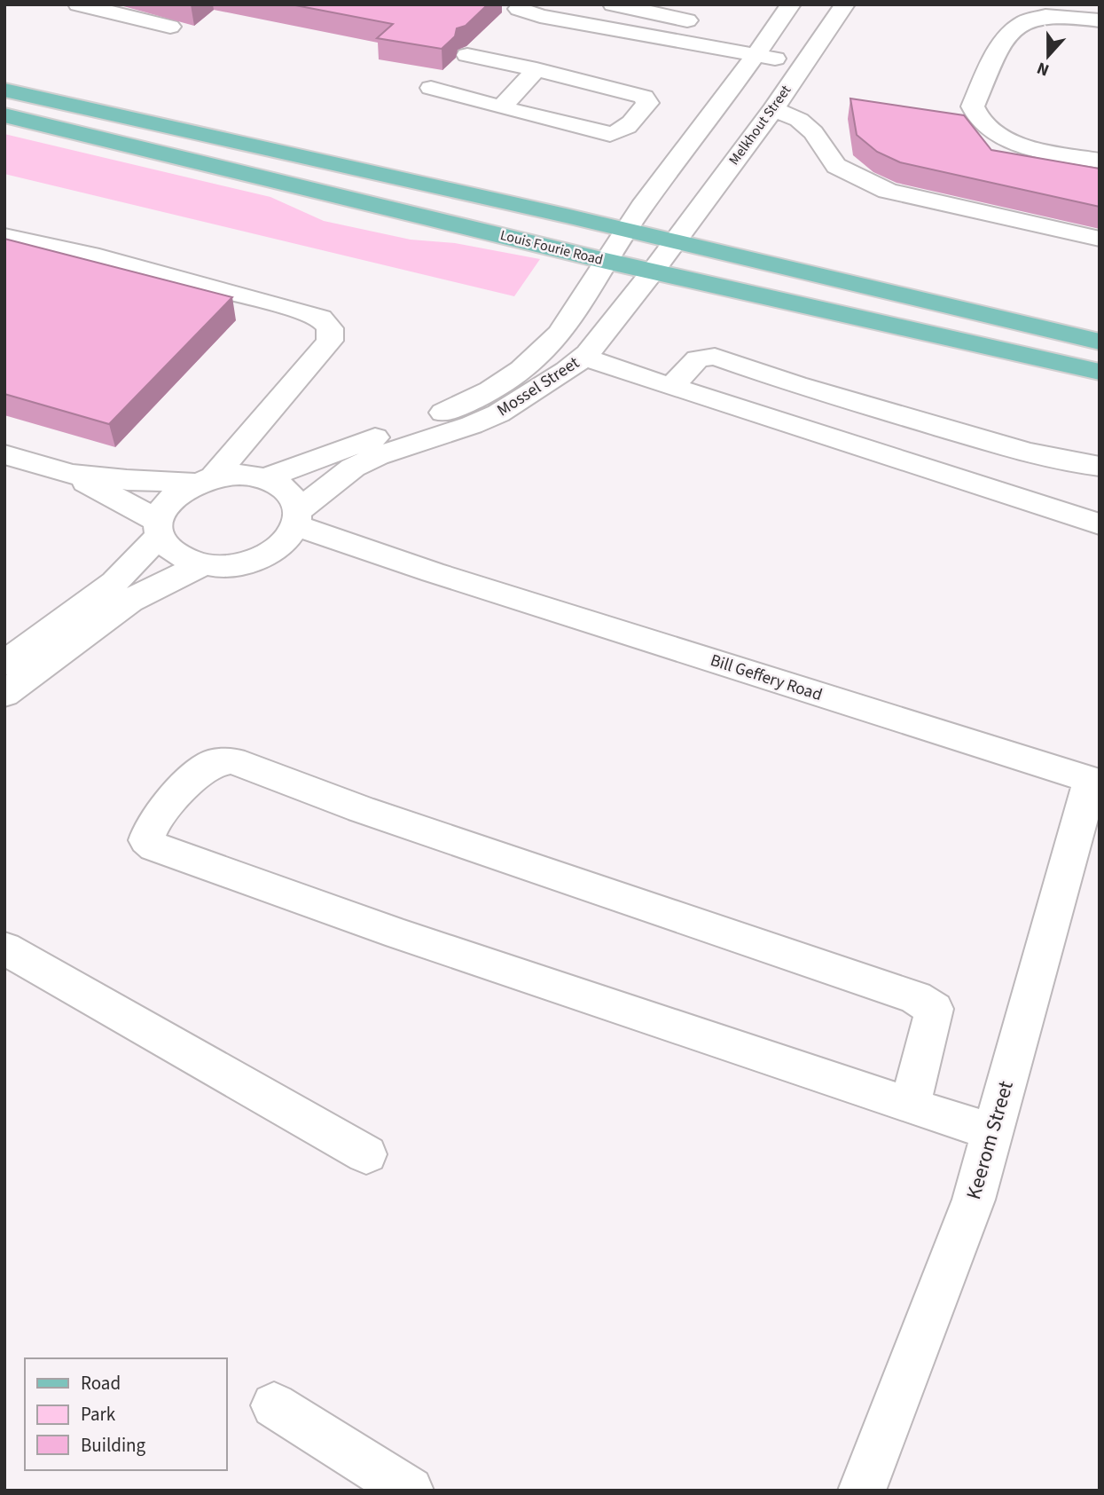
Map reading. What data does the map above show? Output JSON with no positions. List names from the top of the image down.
{
  "streets": {
    "main road": ["Louis Fourie Road"],
    "street": [
      "Melkhout Street",
      "Mossel Street",
      "Bill Geffery Road",
      "Keerom Street"
    ]
  },
  "crossings": [
    ["Melkhout Street", "Louis Fourie Road"],
    ["Melkhout Street", "Mossel Street"],
    ["Louis Fourie Road", "Mossel Street"],
    ["Mossel Street", "Bill Geffery Road"],
    ["Bill Geffery Road", "Keerom Street"]
  ],
  "legend": ["Road", "Park", "Building"],
  "north": "bottom"
}
